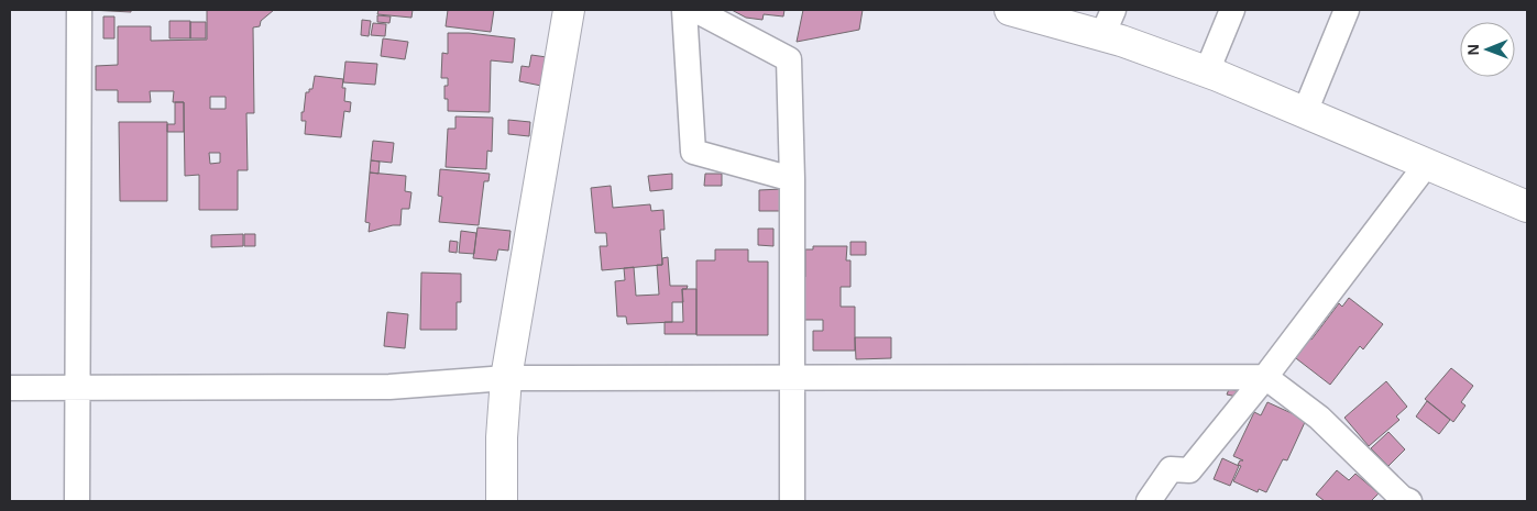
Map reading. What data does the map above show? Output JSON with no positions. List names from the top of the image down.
{
  "north": "left"
}
